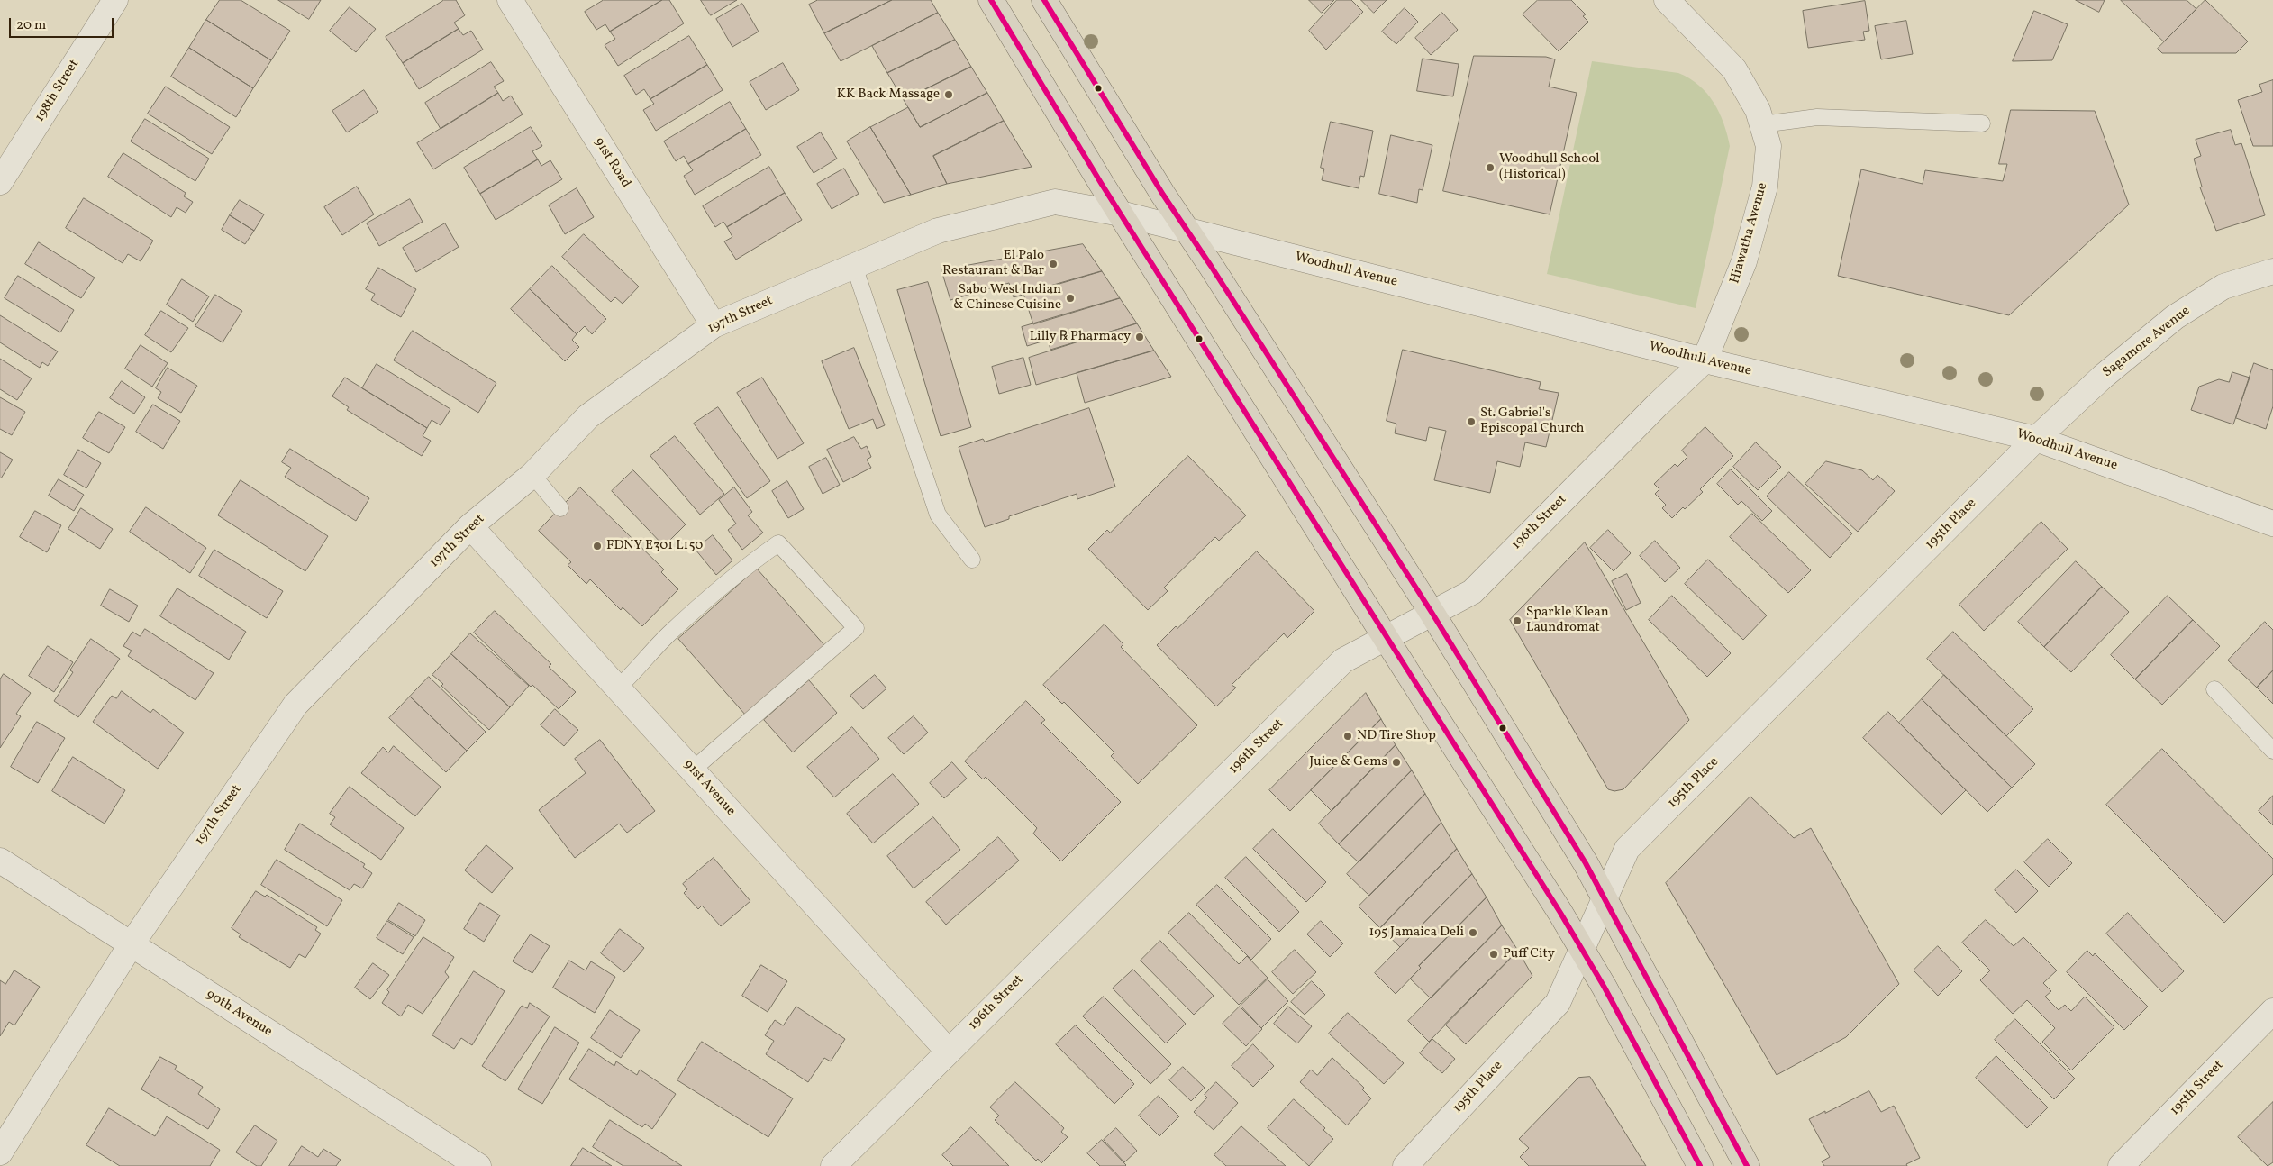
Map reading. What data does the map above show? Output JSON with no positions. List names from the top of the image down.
{
  "streets": {
    "street": [
      "198th Street",
      "91st Road",
      "Hiawatha Avenue",
      "Woodhull Avenue",
      "197th Street",
      "Sagamore Avenue",
      "196th Street",
      "195th Place",
      "91st Avenue",
      "90th Avenue",
      "195th Street"
    ]
  },
  "crossings": [
    ["91st Road", "197th Street"],
    ["Hiawatha Avenue", "Woodhull Avenue"],
    ["Hiawatha Avenue", "196th Street"],
    ["Woodhull Avenue", "197th Street"],
    ["Woodhull Avenue", "Sagamore Avenue"],
    ["Woodhull Avenue", "196th Street"],
    ["Woodhull Avenue", "195th Place"],
    ["197th Street", "91st Avenue"],
    ["197th Street", "90th Avenue"],
    ["Sagamore Avenue", "195th Place"],
    ["196th Street", "91st Avenue"]
  ],
  "places": [
    "KK Back Massage",
    "Woodhull School (Historical)",
    "El Palo Restaurant & Bar",
    "Sabo West Indian & Chinese Cuisine",
    "Lilly ℞ Pharmacy",
    "St. Gabriel's Episcopal Church",
    "FDNY E301 L150",
    "Sparkle Klean Laundromat",
    "ND Tire Shop",
    "Juice & Gems",
    "195 Jamaica Deli",
    "Puff City"
  ],
  "scale_bar": "20 m"
}
